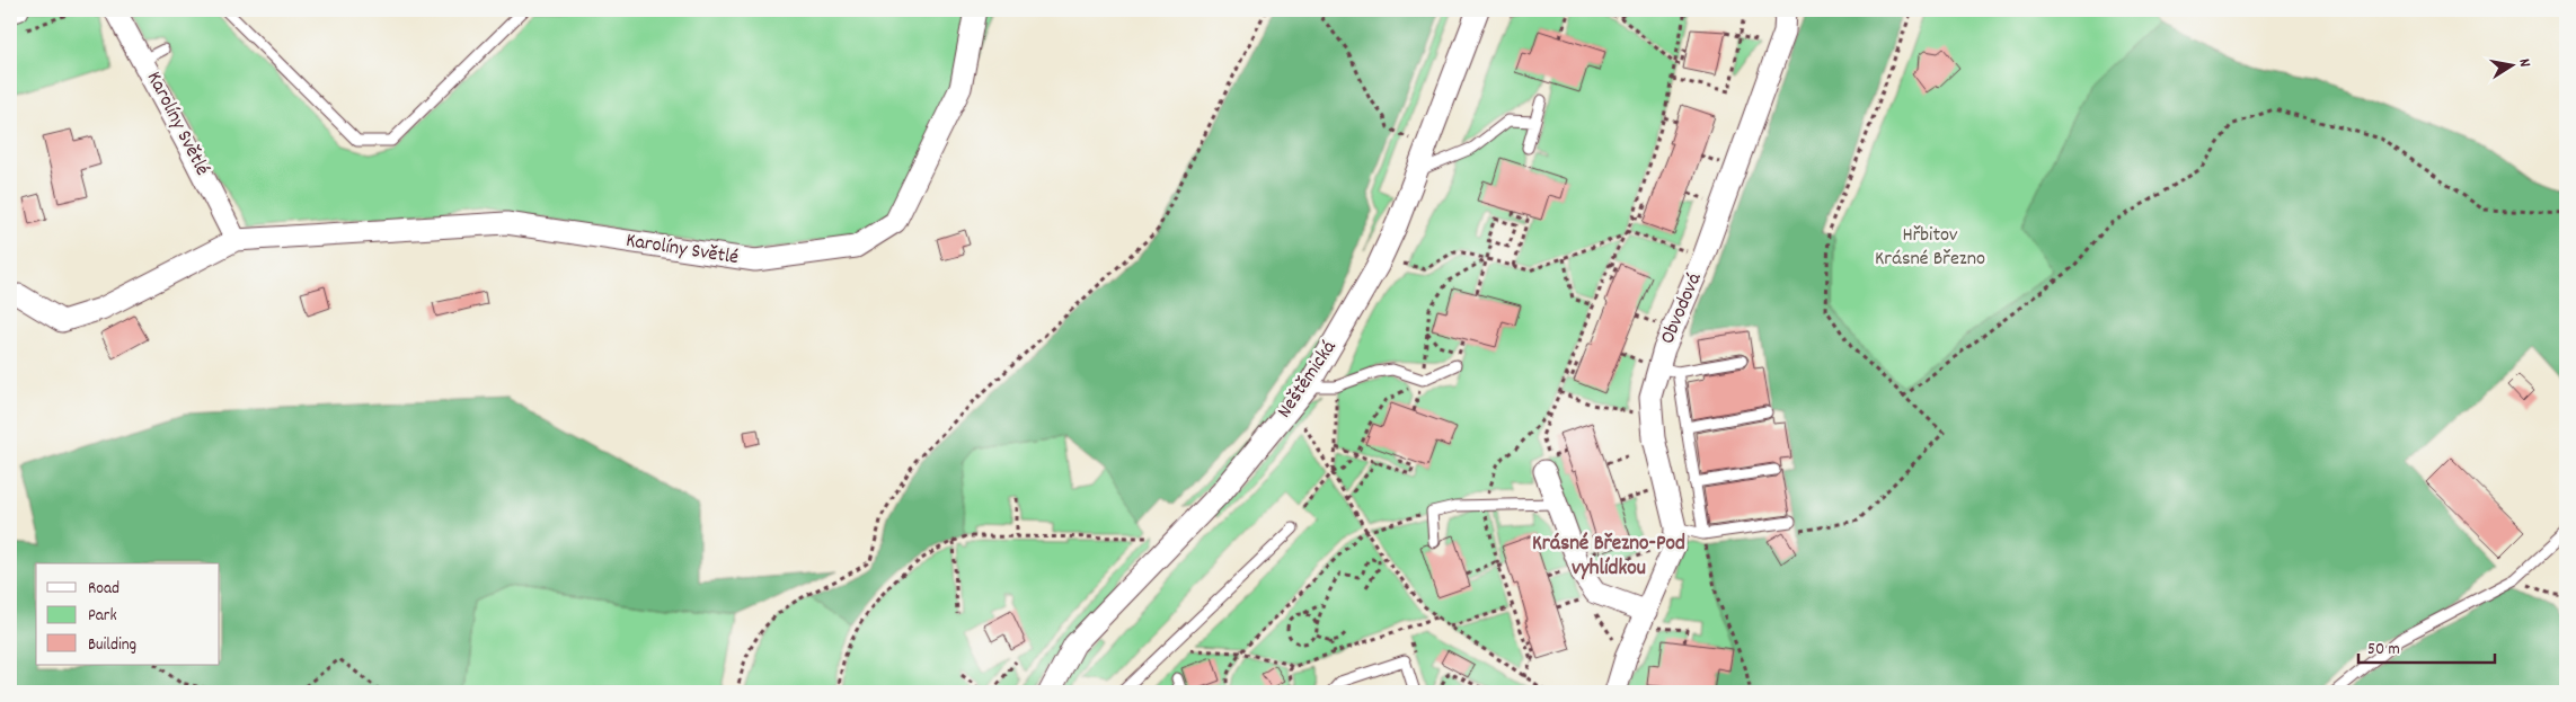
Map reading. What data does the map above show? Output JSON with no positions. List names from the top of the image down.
{
  "streets": {
    "street": ["Karolíny Světlé", "Obvodová", "Neštěmická"]
  },
  "districts": ["Krásné Březno-Pod vyhlídkou"],
  "parks": ["Hřbitov Krásné Březno"],
  "legend": ["Road", "Park", "Building"],
  "scale_bar": "50 m",
  "north": "right"
}
